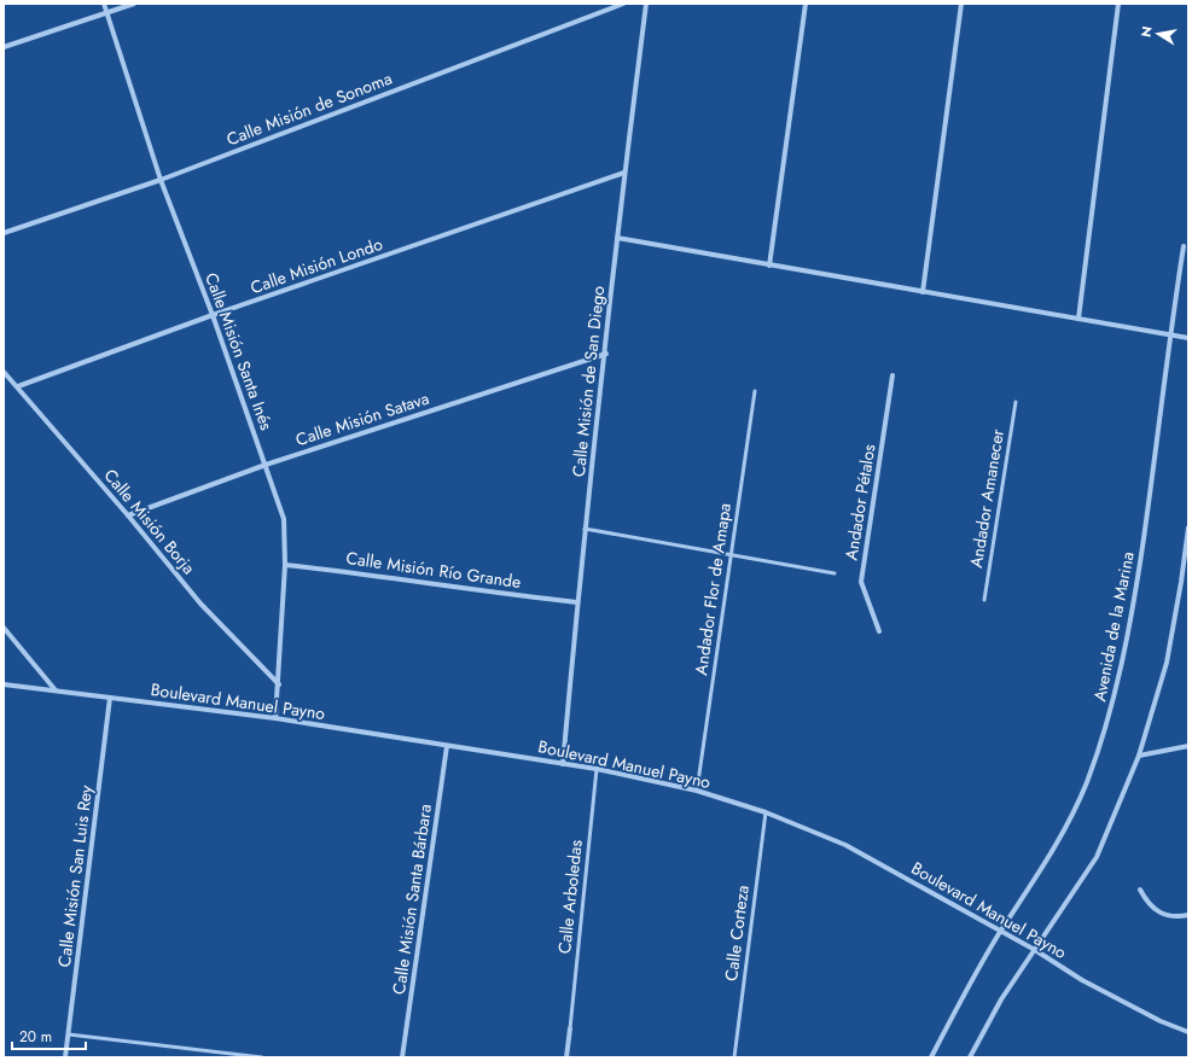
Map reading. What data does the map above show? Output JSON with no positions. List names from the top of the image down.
{
  "streets": {
    "street": [
      "Calle Misión de Sonoma",
      "Calle Misión Londo",
      "Calle Misión Santa Inés",
      "Calle Misión de San Diego",
      "Calle Misión Satava",
      "Andador Pétalos",
      "Calle Misión Borja",
      "Calle Misión Río Grande",
      "Avenida de la Marina",
      "Boulevard Manuel Payno",
      "Calle Misión San Luis Rey",
      "Calle Misión Santa Bárbara"
    ],
    "lane": [
      "Andador Amanecer",
      "Andador Flor de Amapa",
      "Calle Arboledas",
      "Calle Corteza"
    ]
  },
  "crossings": [
    ["Calle Misión de Sonoma", "Calle Misión Santa Inés"],
    ["Calle Misión Londo", "Calle Misión Santa Inés"],
    ["Calle Misión Londo", "Calle Misión de San Diego"],
    ["Calle Misión Londo", "Calle Misión Borja"],
    ["Calle Misión Santa Inés", "Calle Misión Satava"],
    ["Calle Misión Santa Inés", "Calle Misión Borja"],
    ["Calle Misión Santa Inés", "Calle Misión Río Grande"],
    ["Calle Misión Santa Inés", "Boulevard Manuel Payno"],
    ["Calle Misión de San Diego", "Calle Misión Satava"],
    ["Calle Misión de San Diego", "Calle Misión Río Grande"],
    ["Calle Misión de San Diego", "Boulevard Manuel Payno"],
    ["Calle Misión Satava", "Calle Misión Borja"],
    ["Andador Flor de Amapa", "Boulevard Manuel Payno"],
    ["Avenida de la Marina", "Boulevard Manuel Payno"],
    ["Boulevard Manuel Payno", "Calle Misión San Luis Rey"],
    ["Boulevard Manuel Payno", "Calle Arboledas"],
    ["Boulevard Manuel Payno", "Calle Misión Santa Bárbara"],
    ["Boulevard Manuel Payno", "Calle Corteza"]
  ],
  "scale_bar": "20 m",
  "north": "left"
}
